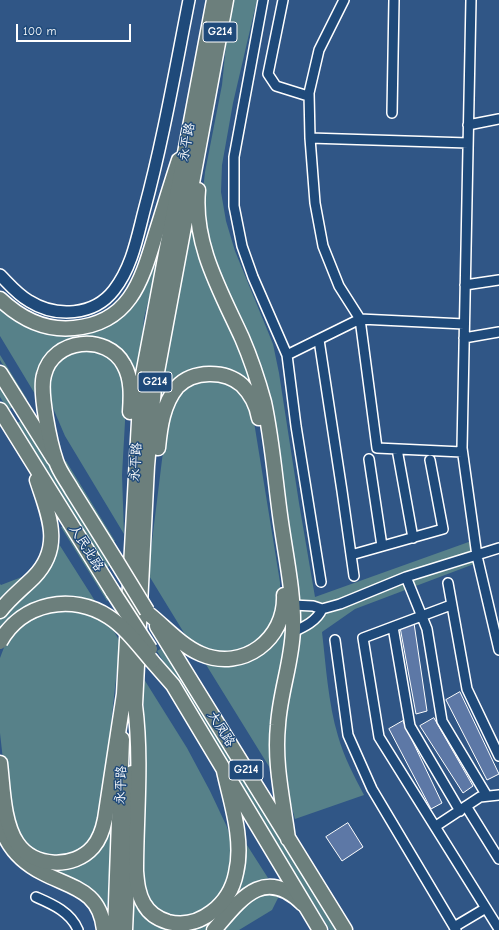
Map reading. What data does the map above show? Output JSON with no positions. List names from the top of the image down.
{
  "streets": {
    "main road": [
      "G214",
      "永平路",
      "人民北路",
      "大凤路"
    ]
  },
  "crossings": [
    ["人民北路", "大凤路"]
  ],
  "scale_bar": "100 m"
}
